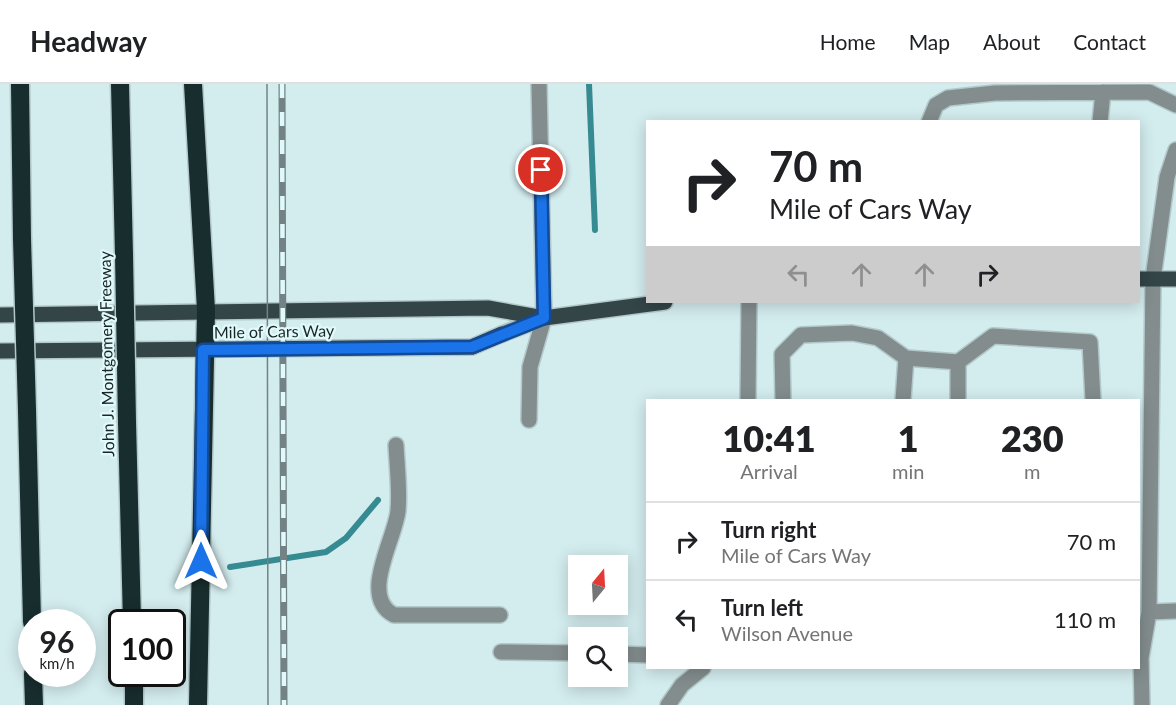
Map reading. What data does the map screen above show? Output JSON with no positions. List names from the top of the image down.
{
  "streets": {
    "highway": ["John J. Montgomery Freeway"],
    "main road": ["Mile of Cars Way"]
  },
  "north": "top",
  "page": {
    "header": "Headway",
    "nav": [
      "Home",
      "Map",
      "About",
      "Contact"
    ],
    "turn": ["70 m", "Mile of Cars Way"],
    "eta": [
      "10:41",
      "Arrival",
      "1",
      "min",
      "230",
      "m"
    ],
    "list": [
      {
        "name": "Turn right",
        "note": "Mile of Cars Way",
        "value": "70 m"
      },
      {
        "name": "Turn left",
        "note": "Wilson Avenue",
        "value": "110 m"
      }
    ],
    "speed": "96 km/h",
    "limit": "100"
  }
}
